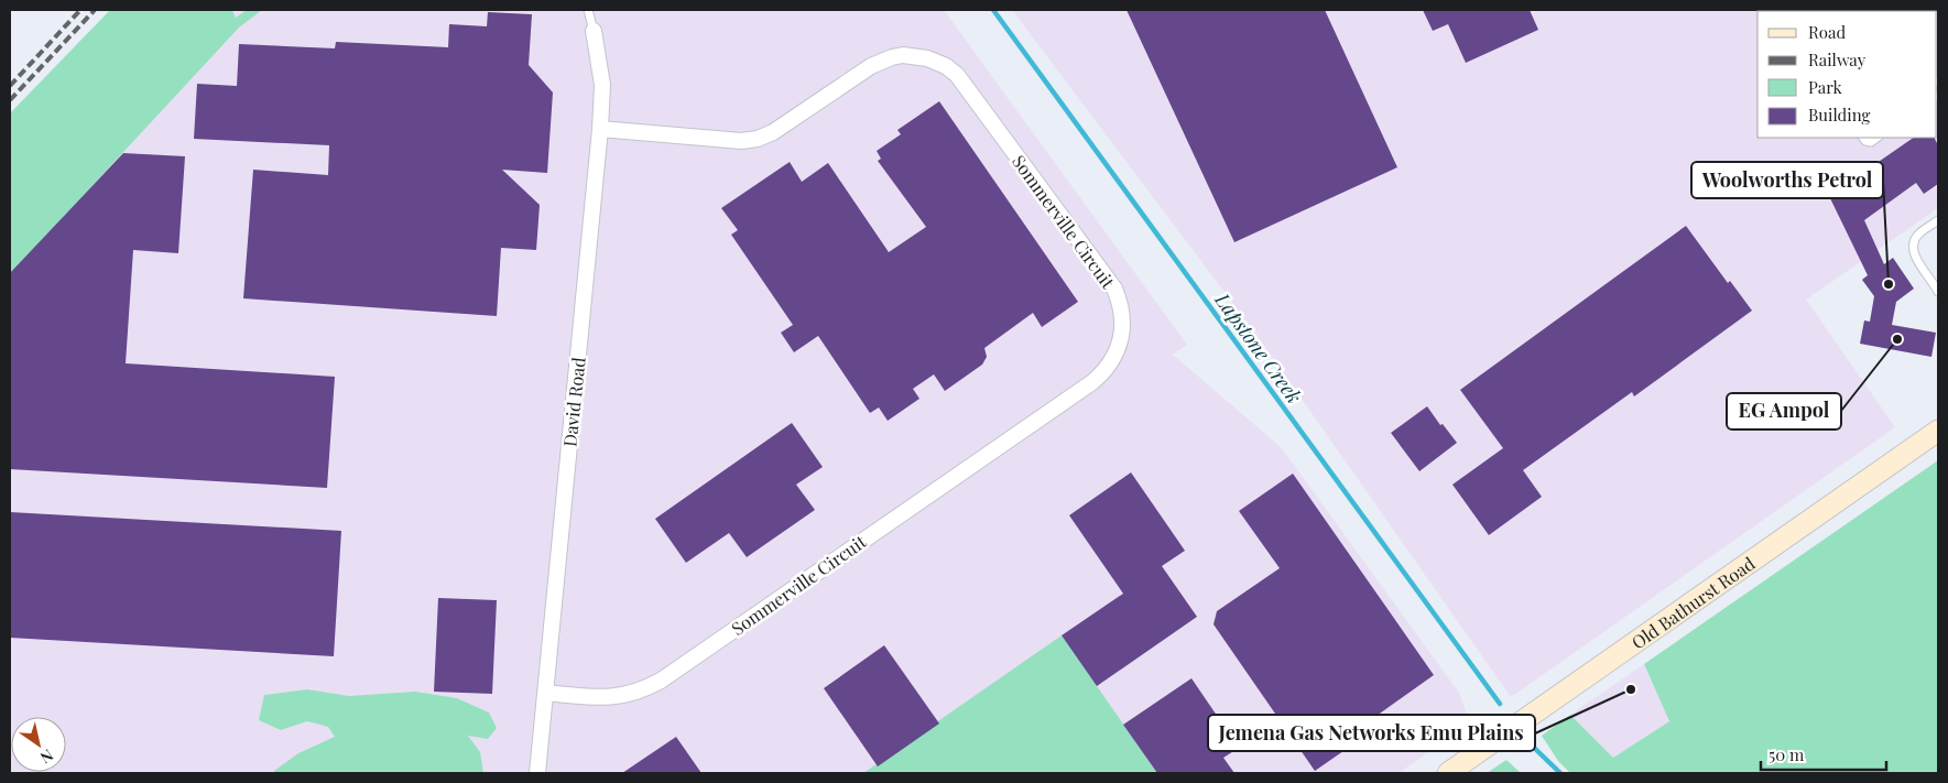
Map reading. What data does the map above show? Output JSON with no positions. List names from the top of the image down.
{
  "streets": {
    "main road": ["Old Bathurst Road"],
    "street": ["Sommerville Circuit", "David Road"]
  },
  "crossings": [
    ["Sommerville Circuit", "David Road"]
  ],
  "water": ["Lapstone Creek"],
  "places": ["Woolworths Petrol", "EG Ampol", "Jemena Gas Networks Emu Plains"],
  "legend": [
    "Road",
    "Railway",
    "Park",
    "Building"
  ],
  "scale_bar": "50 m",
  "north": "bottom right"
}
